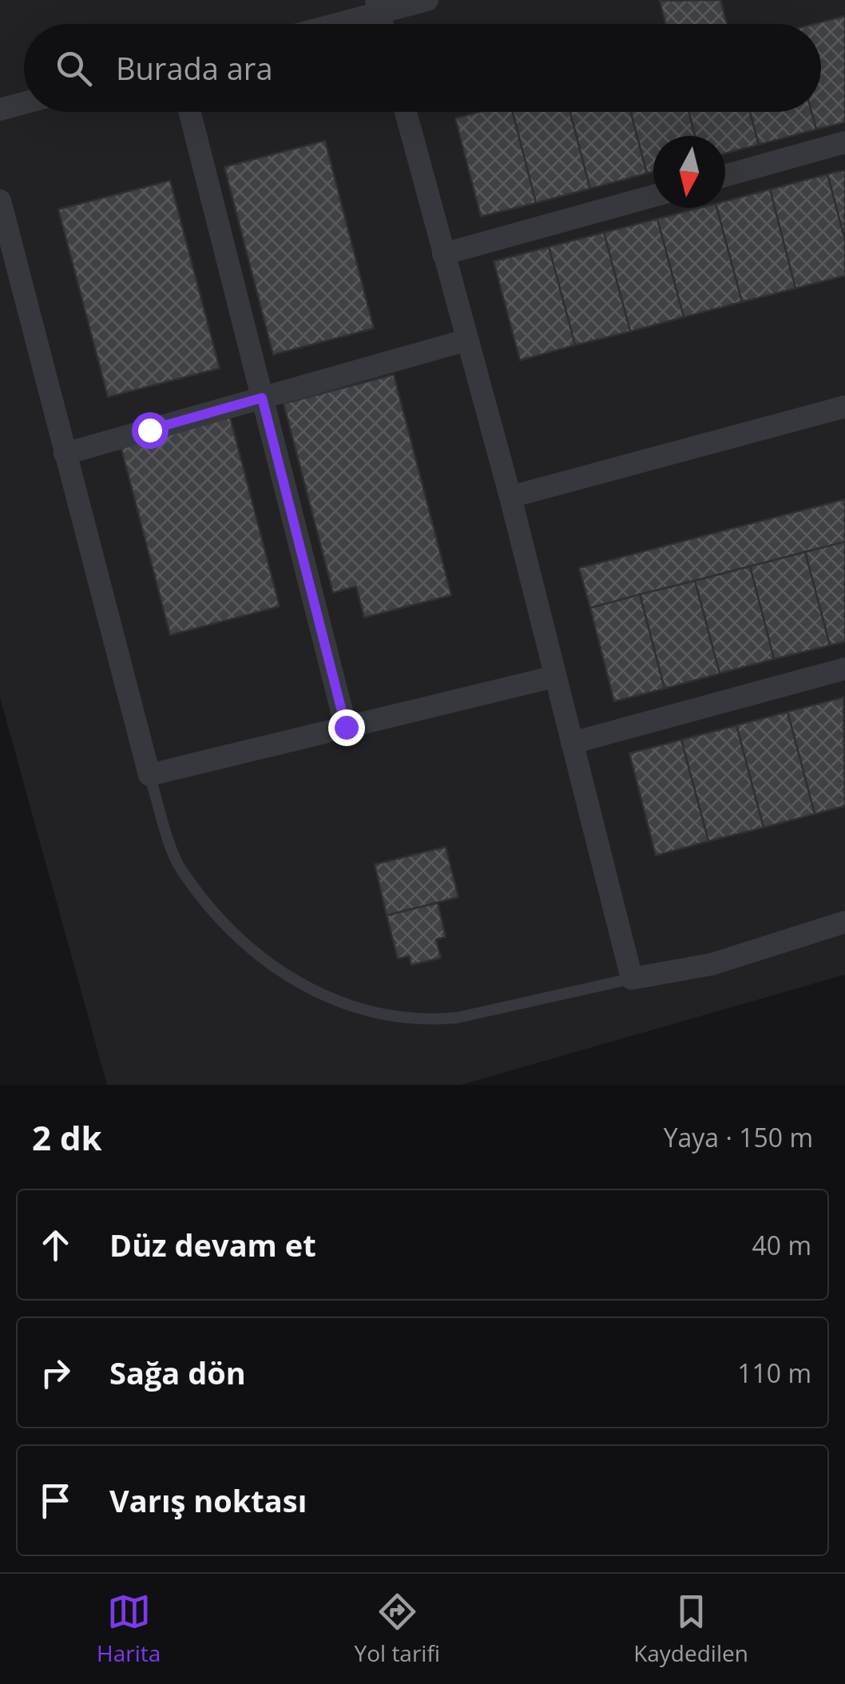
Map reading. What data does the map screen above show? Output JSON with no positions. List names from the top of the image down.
{
  "north": "bottom",
  "page": {
    "search": "Burada ara",
    "heading": ["2 dk", "Yaya · 150 m"],
    "list": [
      ["Düz devam et", "40 m"],
      ["Sağa dön", "110 m"],
      "Varış noktası"
    ],
    "nav": ["Harita", "Yol tarifi", "Kaydedilen"]
  }
}
